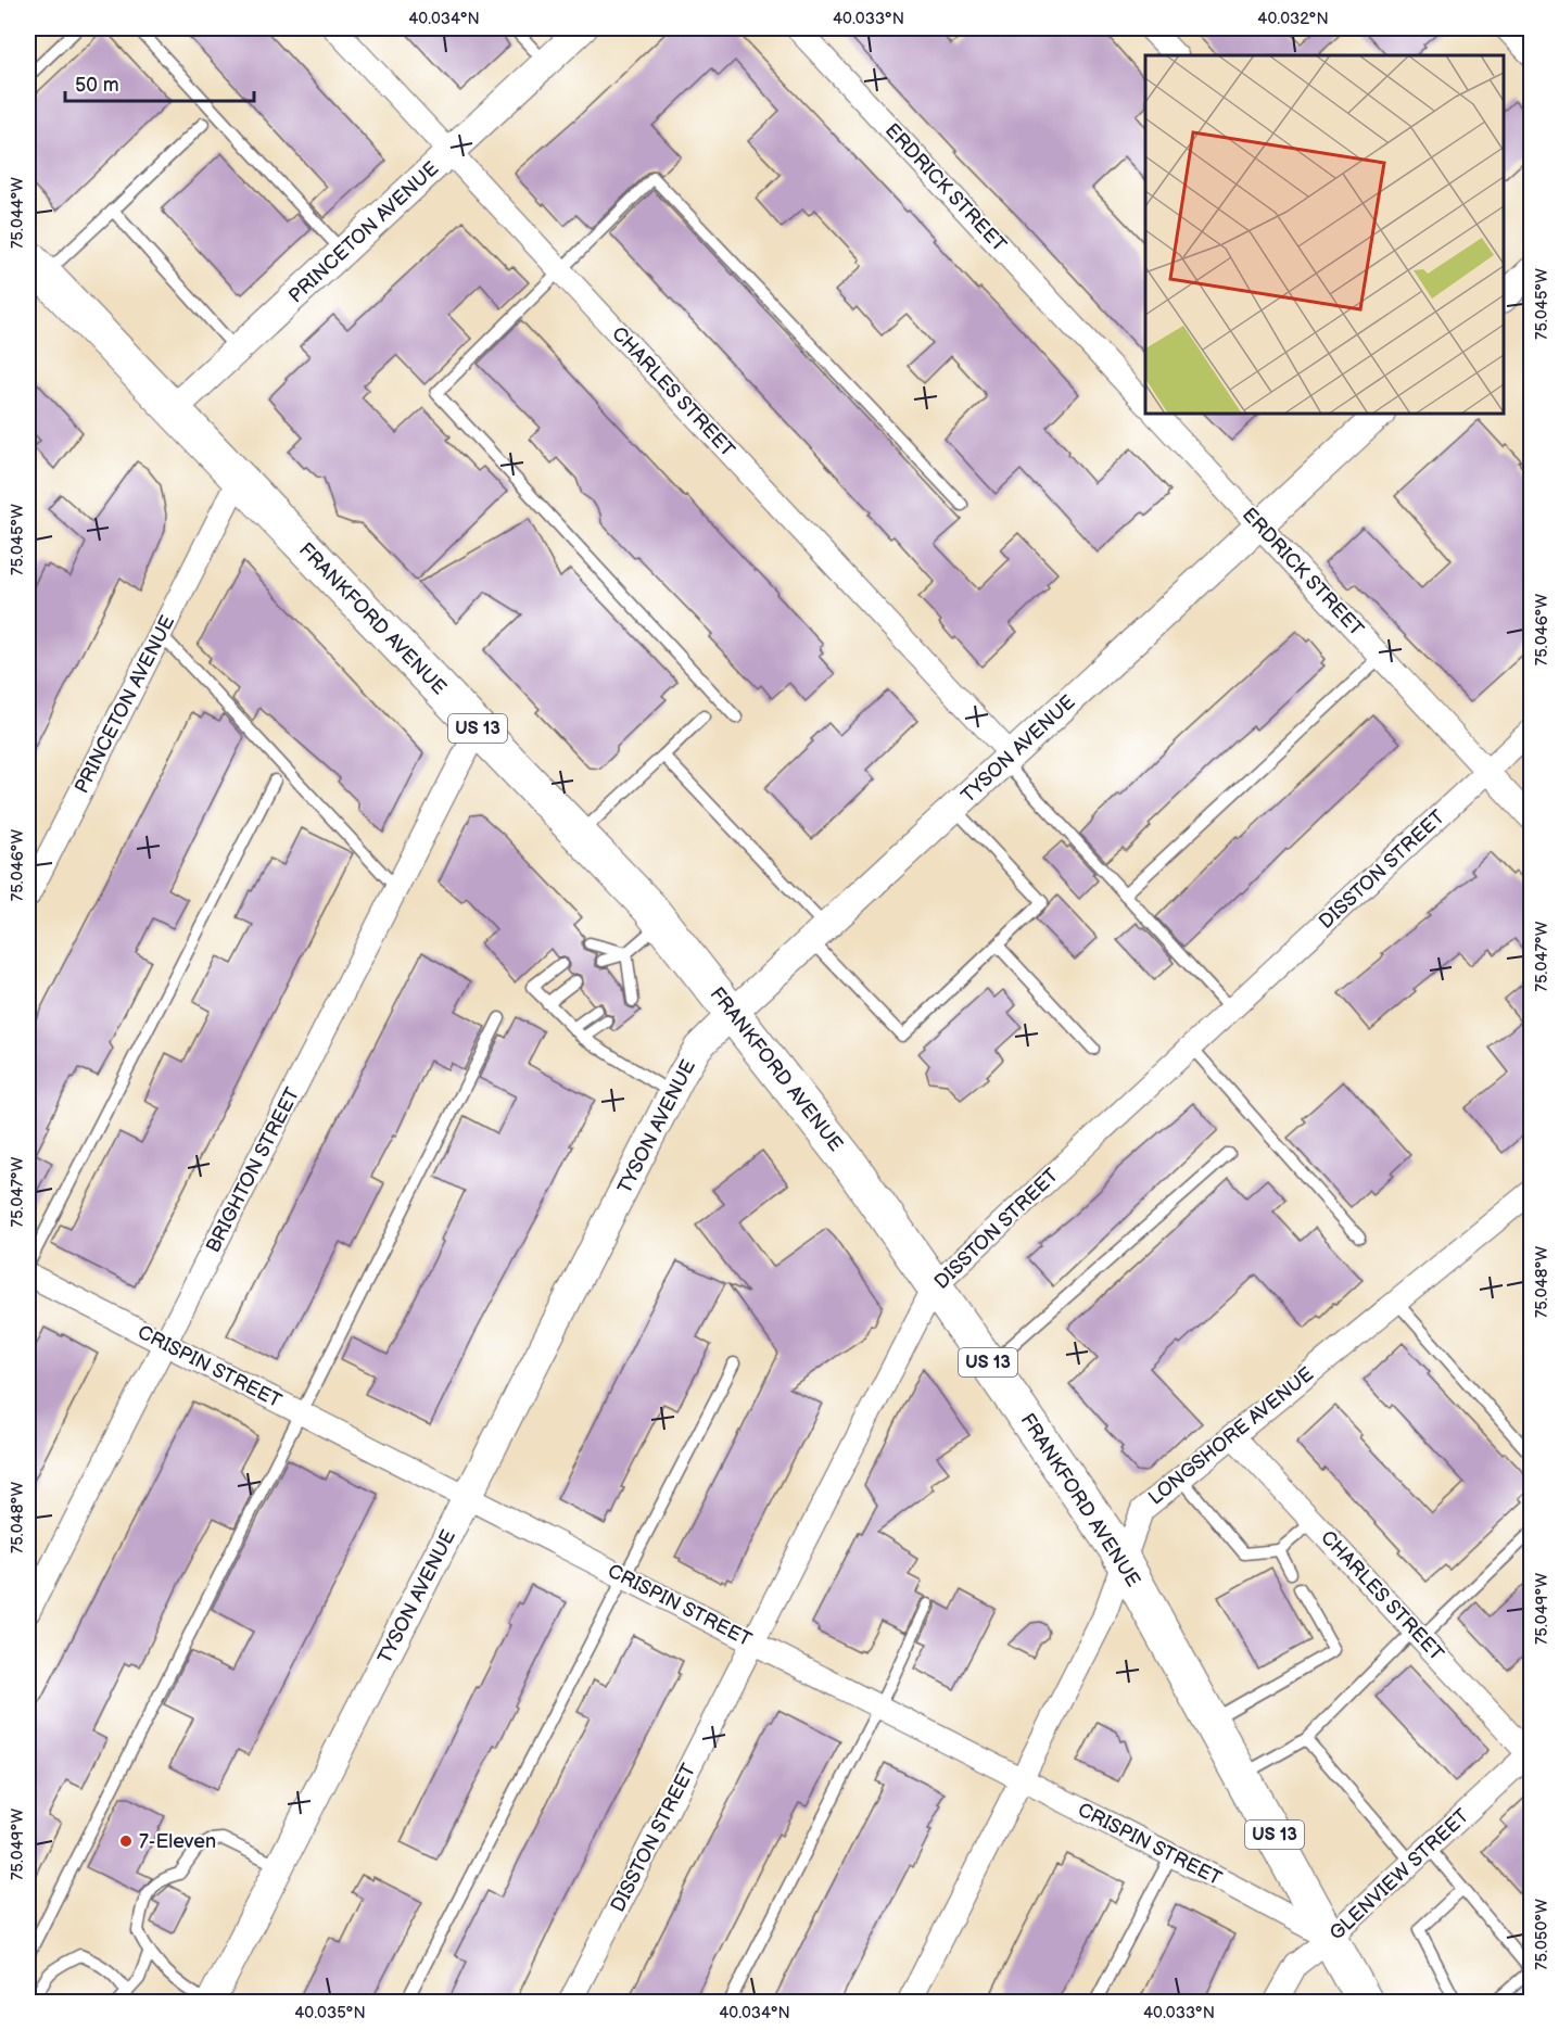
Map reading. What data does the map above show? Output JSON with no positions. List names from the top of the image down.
{
  "streets": {
    "main road": ["FRANKFORD AVENUE", "US 13"],
    "street": [
      "ERDRICK STREET",
      "PRINCETON AVENUE",
      "CHARLES STREET",
      "TYSON AVENUE",
      "DISSTON STREET",
      "BRIGHTON STREET",
      "CRISPIN STREET",
      "LONGSHORE AVENUE",
      "GLENVIEW STREET"
    ]
  },
  "crossings": [
    ["ERDRICK STREET", "TYSON AVENUE"],
    ["ERDRICK STREET", "DISSTON STREET"],
    ["PRINCETON AVENUE", "CHARLES STREET"],
    ["PRINCETON AVENUE", "FRANKFORD AVENUE"],
    ["CHARLES STREET", "TYSON AVENUE"],
    ["CHARLES STREET", "LONGSHORE AVENUE"],
    ["CHARLES STREET", "GLENVIEW STREET"],
    ["FRANKFORD AVENUE", "TYSON AVENUE"],
    ["FRANKFORD AVENUE", "DISSTON STREET"],
    ["FRANKFORD AVENUE", "BRIGHTON STREET"],
    ["FRANKFORD AVENUE", "CRISPIN STREET"],
    ["FRANKFORD AVENUE", "LONGSHORE AVENUE"],
    ["FRANKFORD AVENUE", "GLENVIEW STREET"],
    ["TYSON AVENUE", "CRISPIN STREET"],
    ["DISSTON STREET", "CRISPIN STREET"],
    ["BRIGHTON STREET", "CRISPIN STREET"],
    ["CRISPIN STREET", "LONGSHORE AVENUE"],
    ["CRISPIN STREET", "GLENVIEW STREET"]
  ],
  "places": ["7-Eleven"],
  "scale_bar": "50 m",
  "coordinates": [
    "40.034°N",
    "40.033°N",
    "40.032°N",
    "75.044°W",
    "75.045°W",
    "75.046°W",
    "75.047°W",
    "75.048°W",
    "75.049°W",
    "75.050°W",
    "40.035°N"
  ]
}
